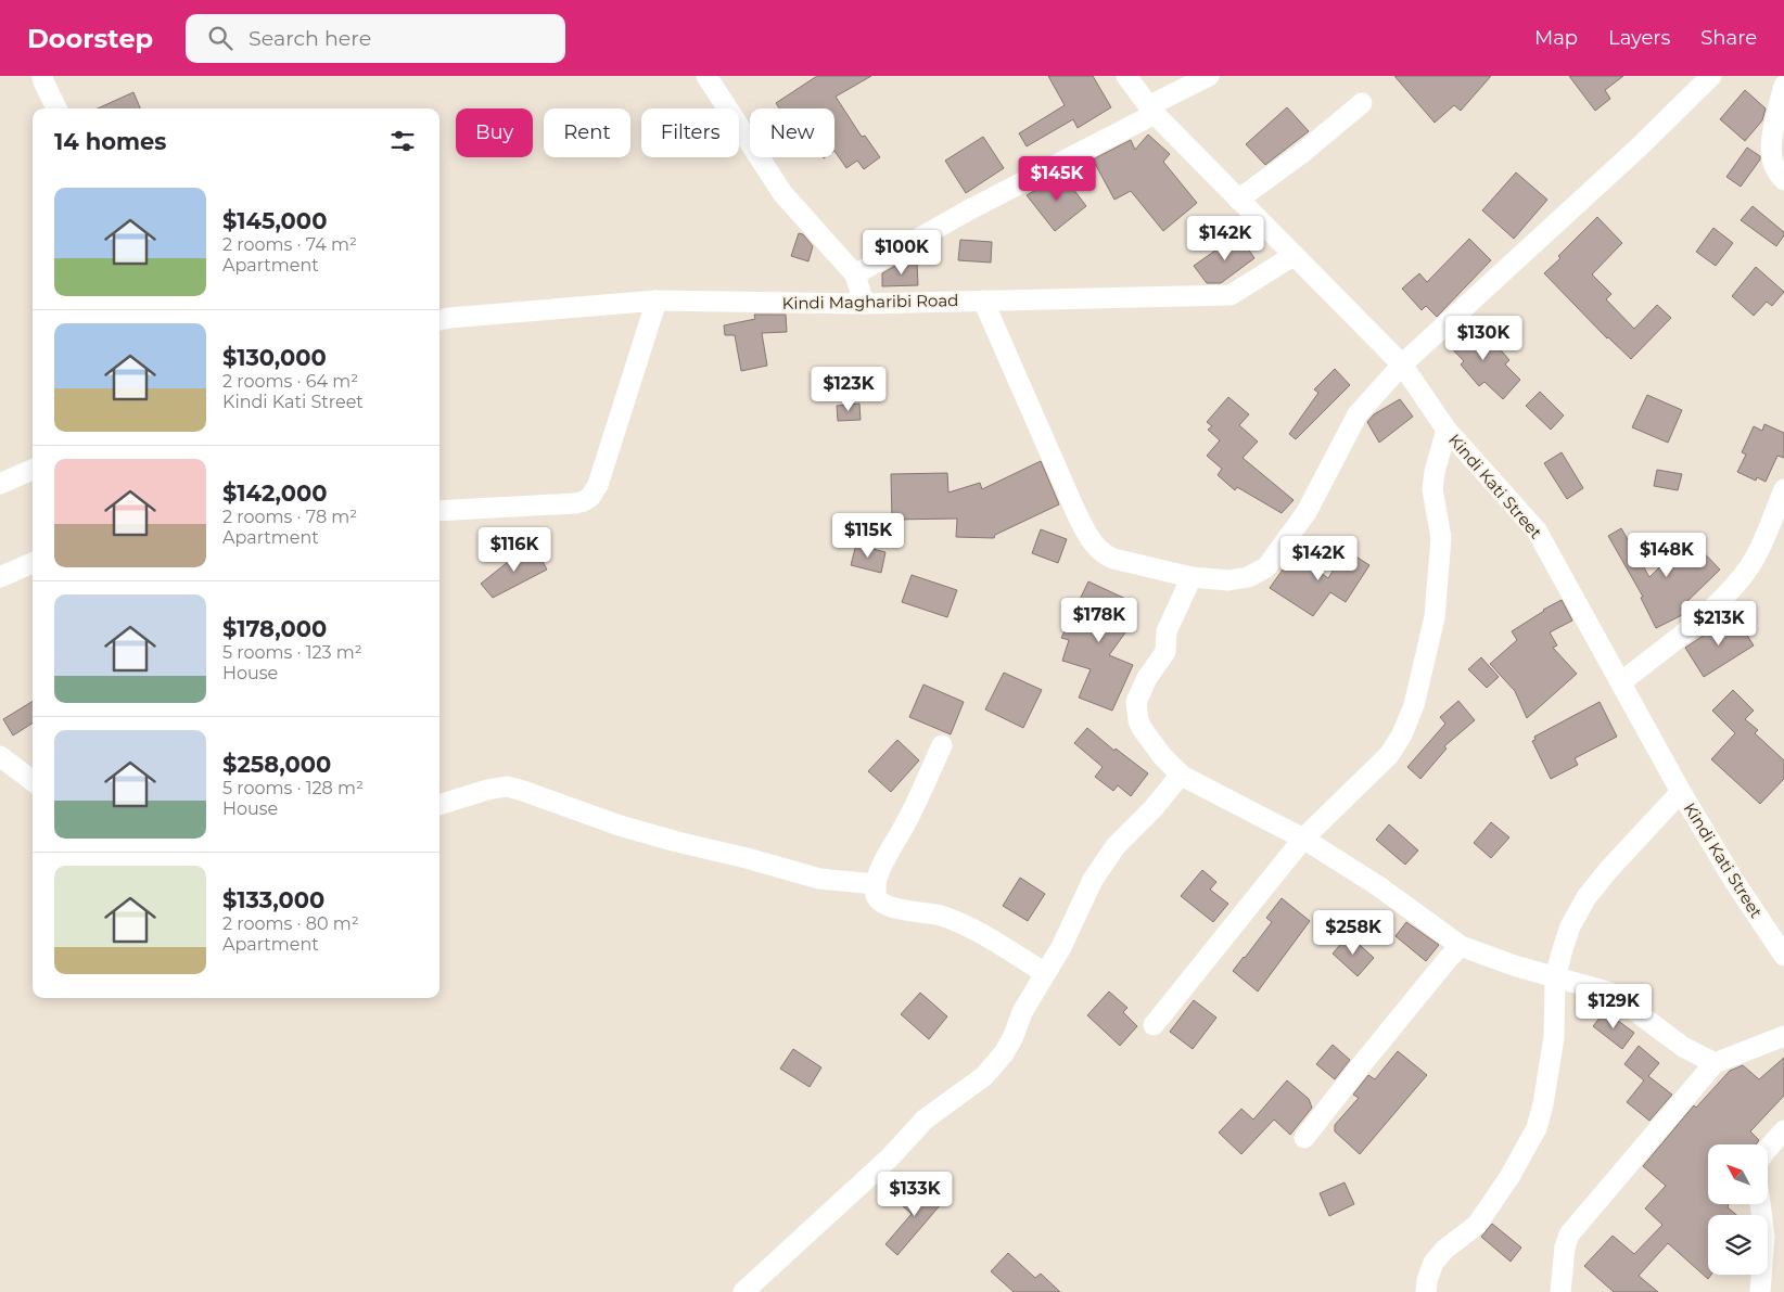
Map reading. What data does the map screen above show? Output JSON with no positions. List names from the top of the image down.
{
  "streets": {
    "street": ["Kindi Magharibi Road", "Kindi Kati Street"]
  },
  "crossings": [
    ["Kindi Magharibi Road", "Kindi Kati Street"]
  ],
  "north": "top left",
  "page": {
    "header": "Doorstep",
    "search": "Search here",
    "nav": ["Map", "Layers", "Share"],
    "chip": [
      "Buy",
      "Rent",
      "Filters",
      "New"
    ],
    "heading": "14 homes",
    "price": [
      "$145K",
      "$142K",
      "$100K",
      "$130K",
      "$123K",
      "$115K",
      "$116K",
      "$148K",
      "$142K",
      "$178K",
      "$213K",
      "$258K",
      "$129K",
      "$133K"
    ],
    "list": [
      {
        "name": "$145,000",
        "note": "2 rooms · 74 m² · Apartment"
      },
      {
        "name": "$130,000",
        "note": "2 rooms · 64 m² · Kindi Kati Street"
      },
      {
        "name": "$142,000",
        "note": "2 rooms · 78 m² · Apartment"
      },
      {
        "name": "$178,000",
        "note": "5 rooms · 123 m² · House"
      },
      {
        "name": "$258,000",
        "note": "5 rooms · 128 m² · House"
      },
      {
        "name": "$133,000",
        "note": "2 rooms · 80 m² · Apartment"
      }
    ]
  }
}
